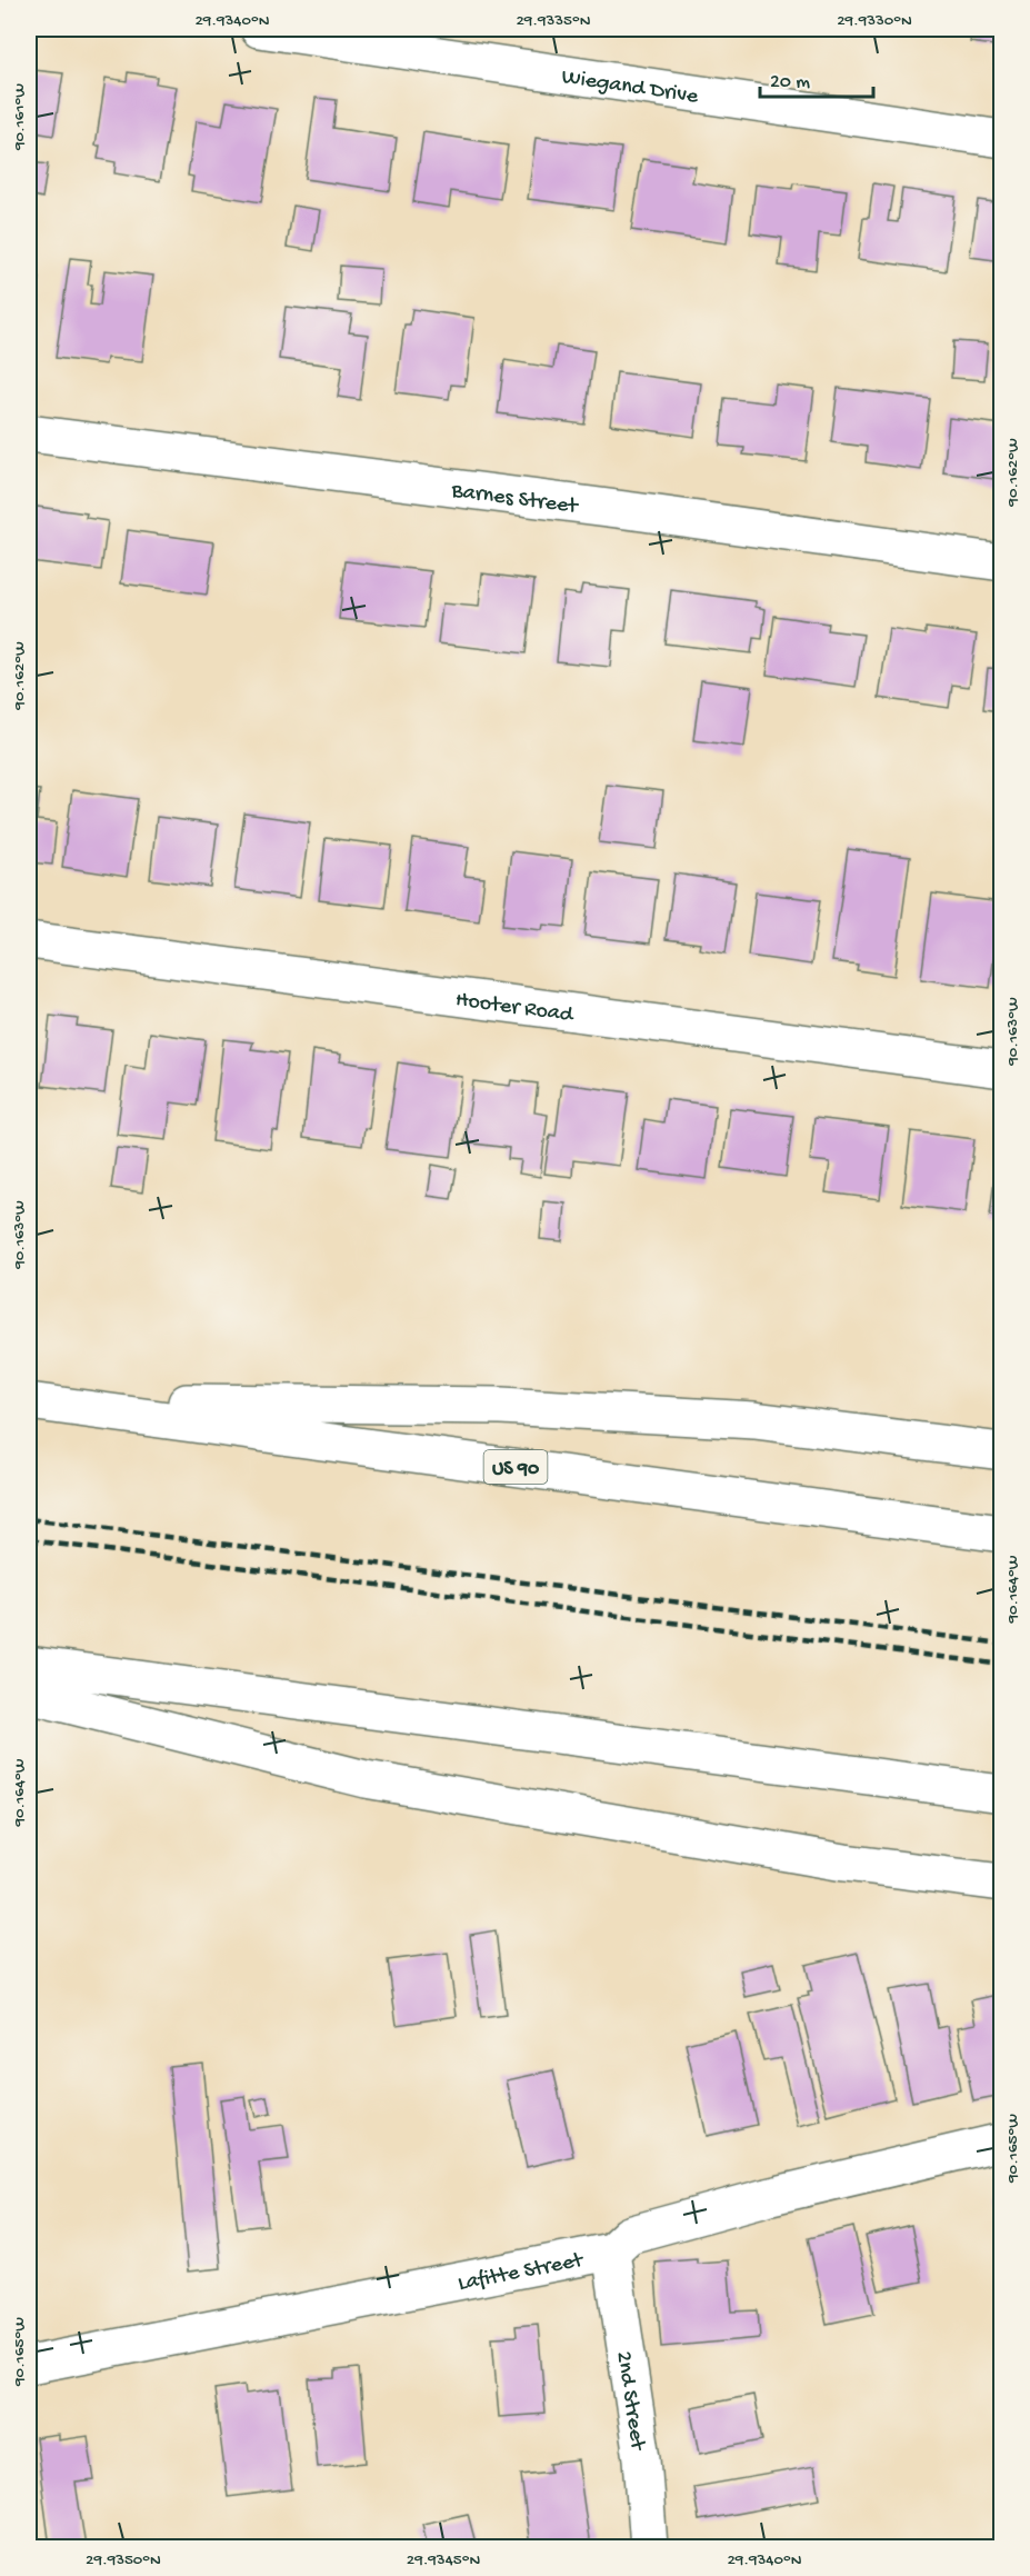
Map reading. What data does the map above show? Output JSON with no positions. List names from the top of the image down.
{
  "streets": {
    "main road": [
      "Wiegand Drive",
      "Barnes Street",
      "Hooter Road",
      "US 90",
      "Lafitte Street",
      "2nd Street"
    ]
  },
  "crossings": [
    ["Lafitte Street", "2nd Street"]
  ],
  "scale_bar": "20 m",
  "coordinates": [
    "29.9340°N",
    "29.9335°N",
    "29.9330°N",
    "90.161°W",
    "90.162°W",
    "90.163°W",
    "90.164°W",
    "90.165°W",
    "29.9350°N",
    "29.9345°N"
  ]
}
